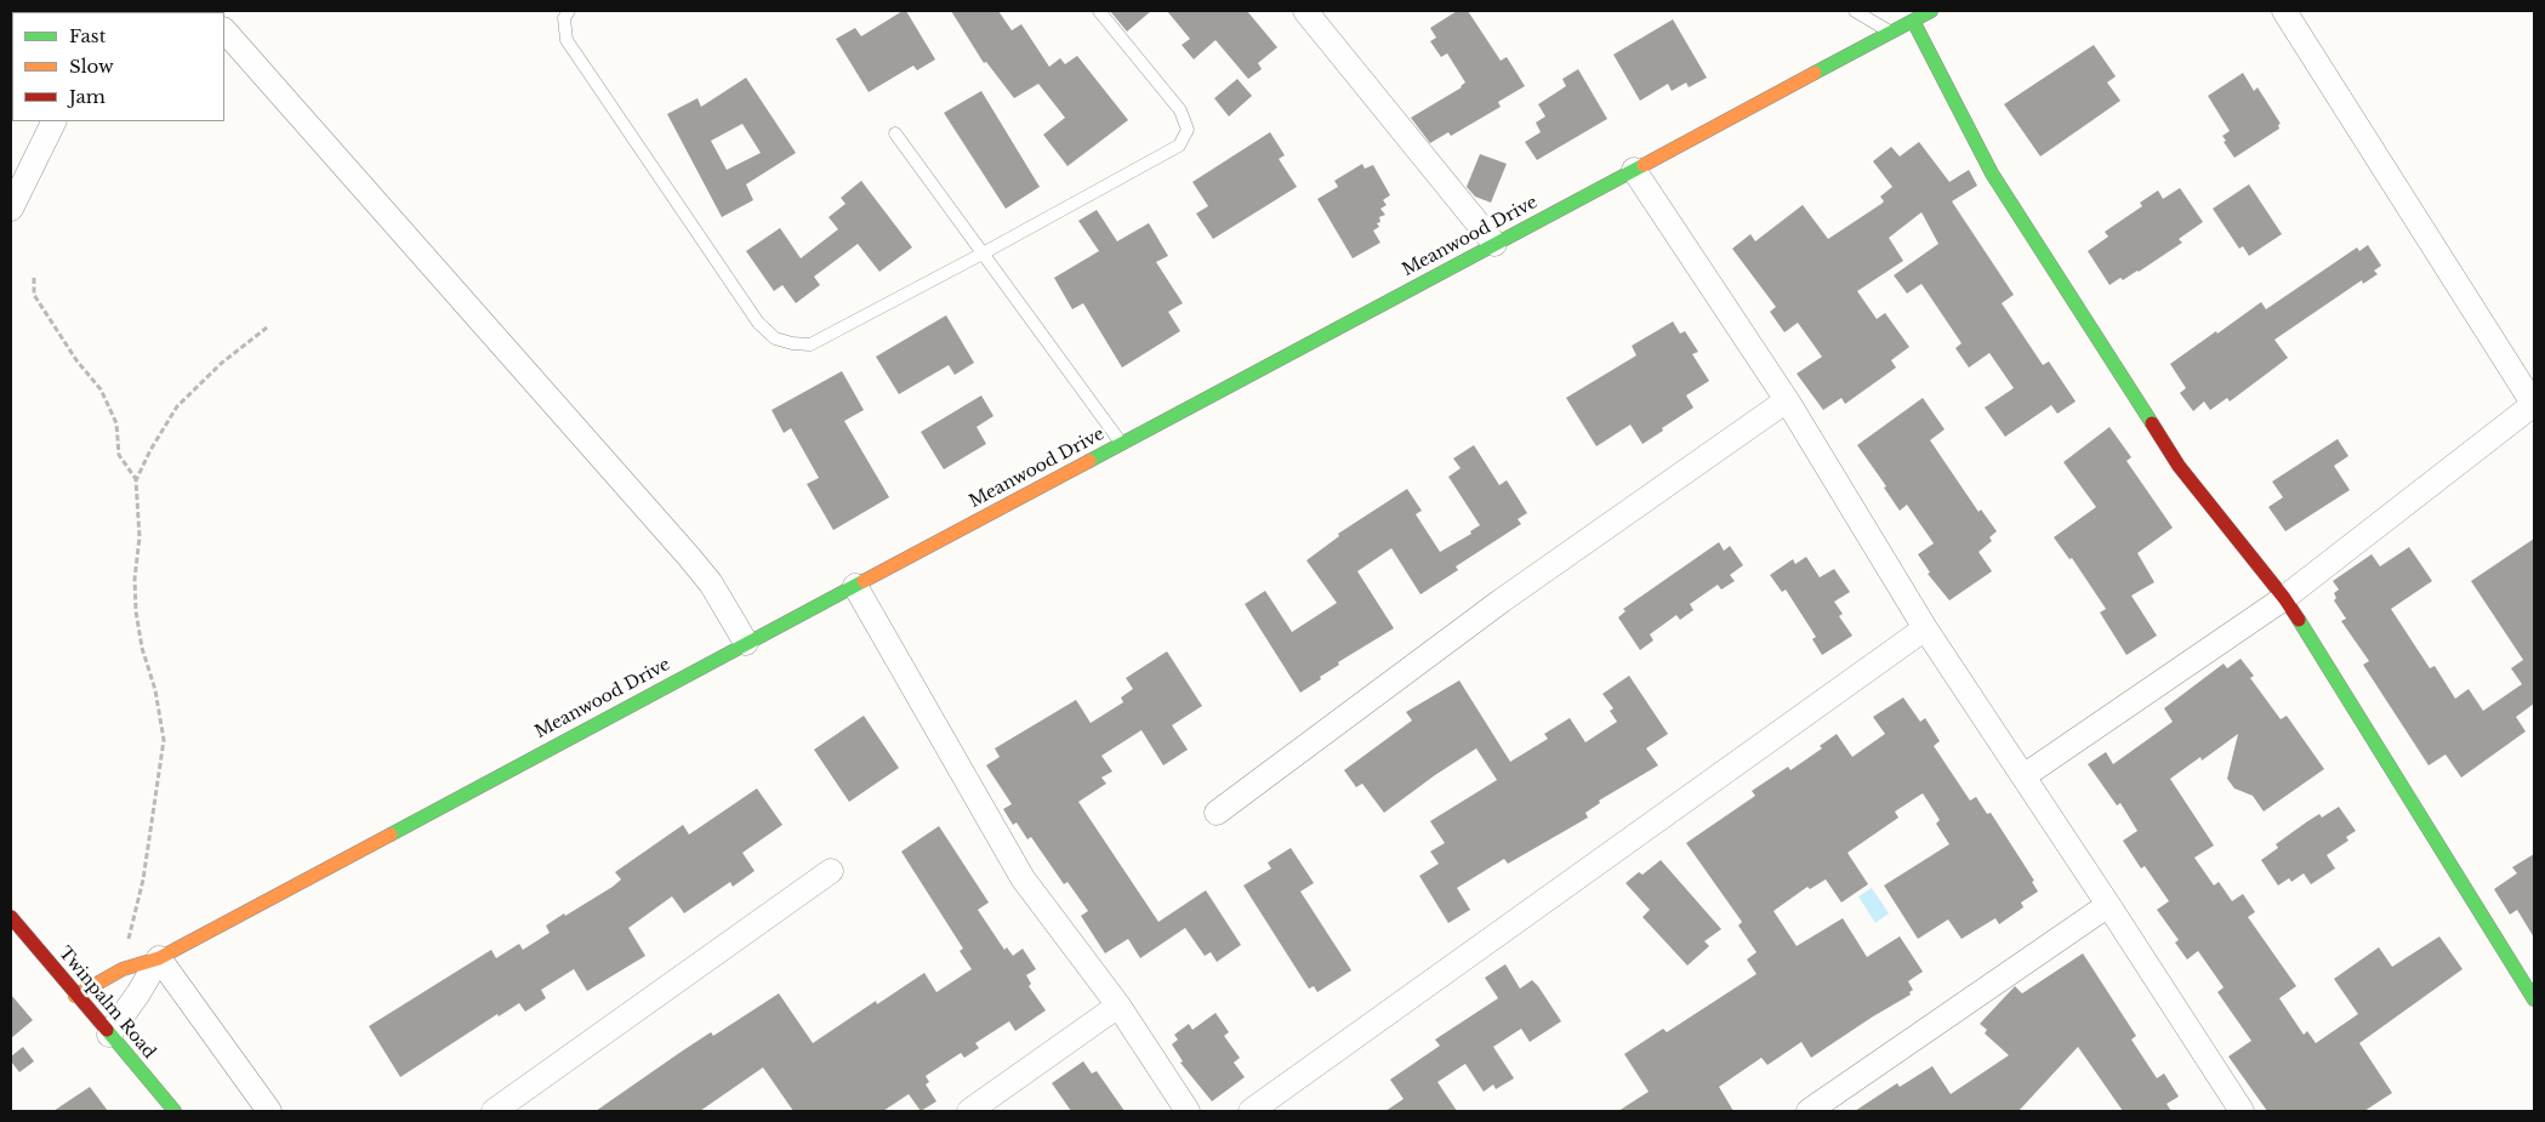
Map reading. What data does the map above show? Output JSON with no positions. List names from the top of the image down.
{
  "streets": {
    "street": ["Meanwood Drive", "Twinpalm Road"]
  },
  "crossings": [
    ["Meanwood Drive", "Twinpalm Road"]
  ],
  "legend": ["Fast", "Slow", "Jam"]
}
